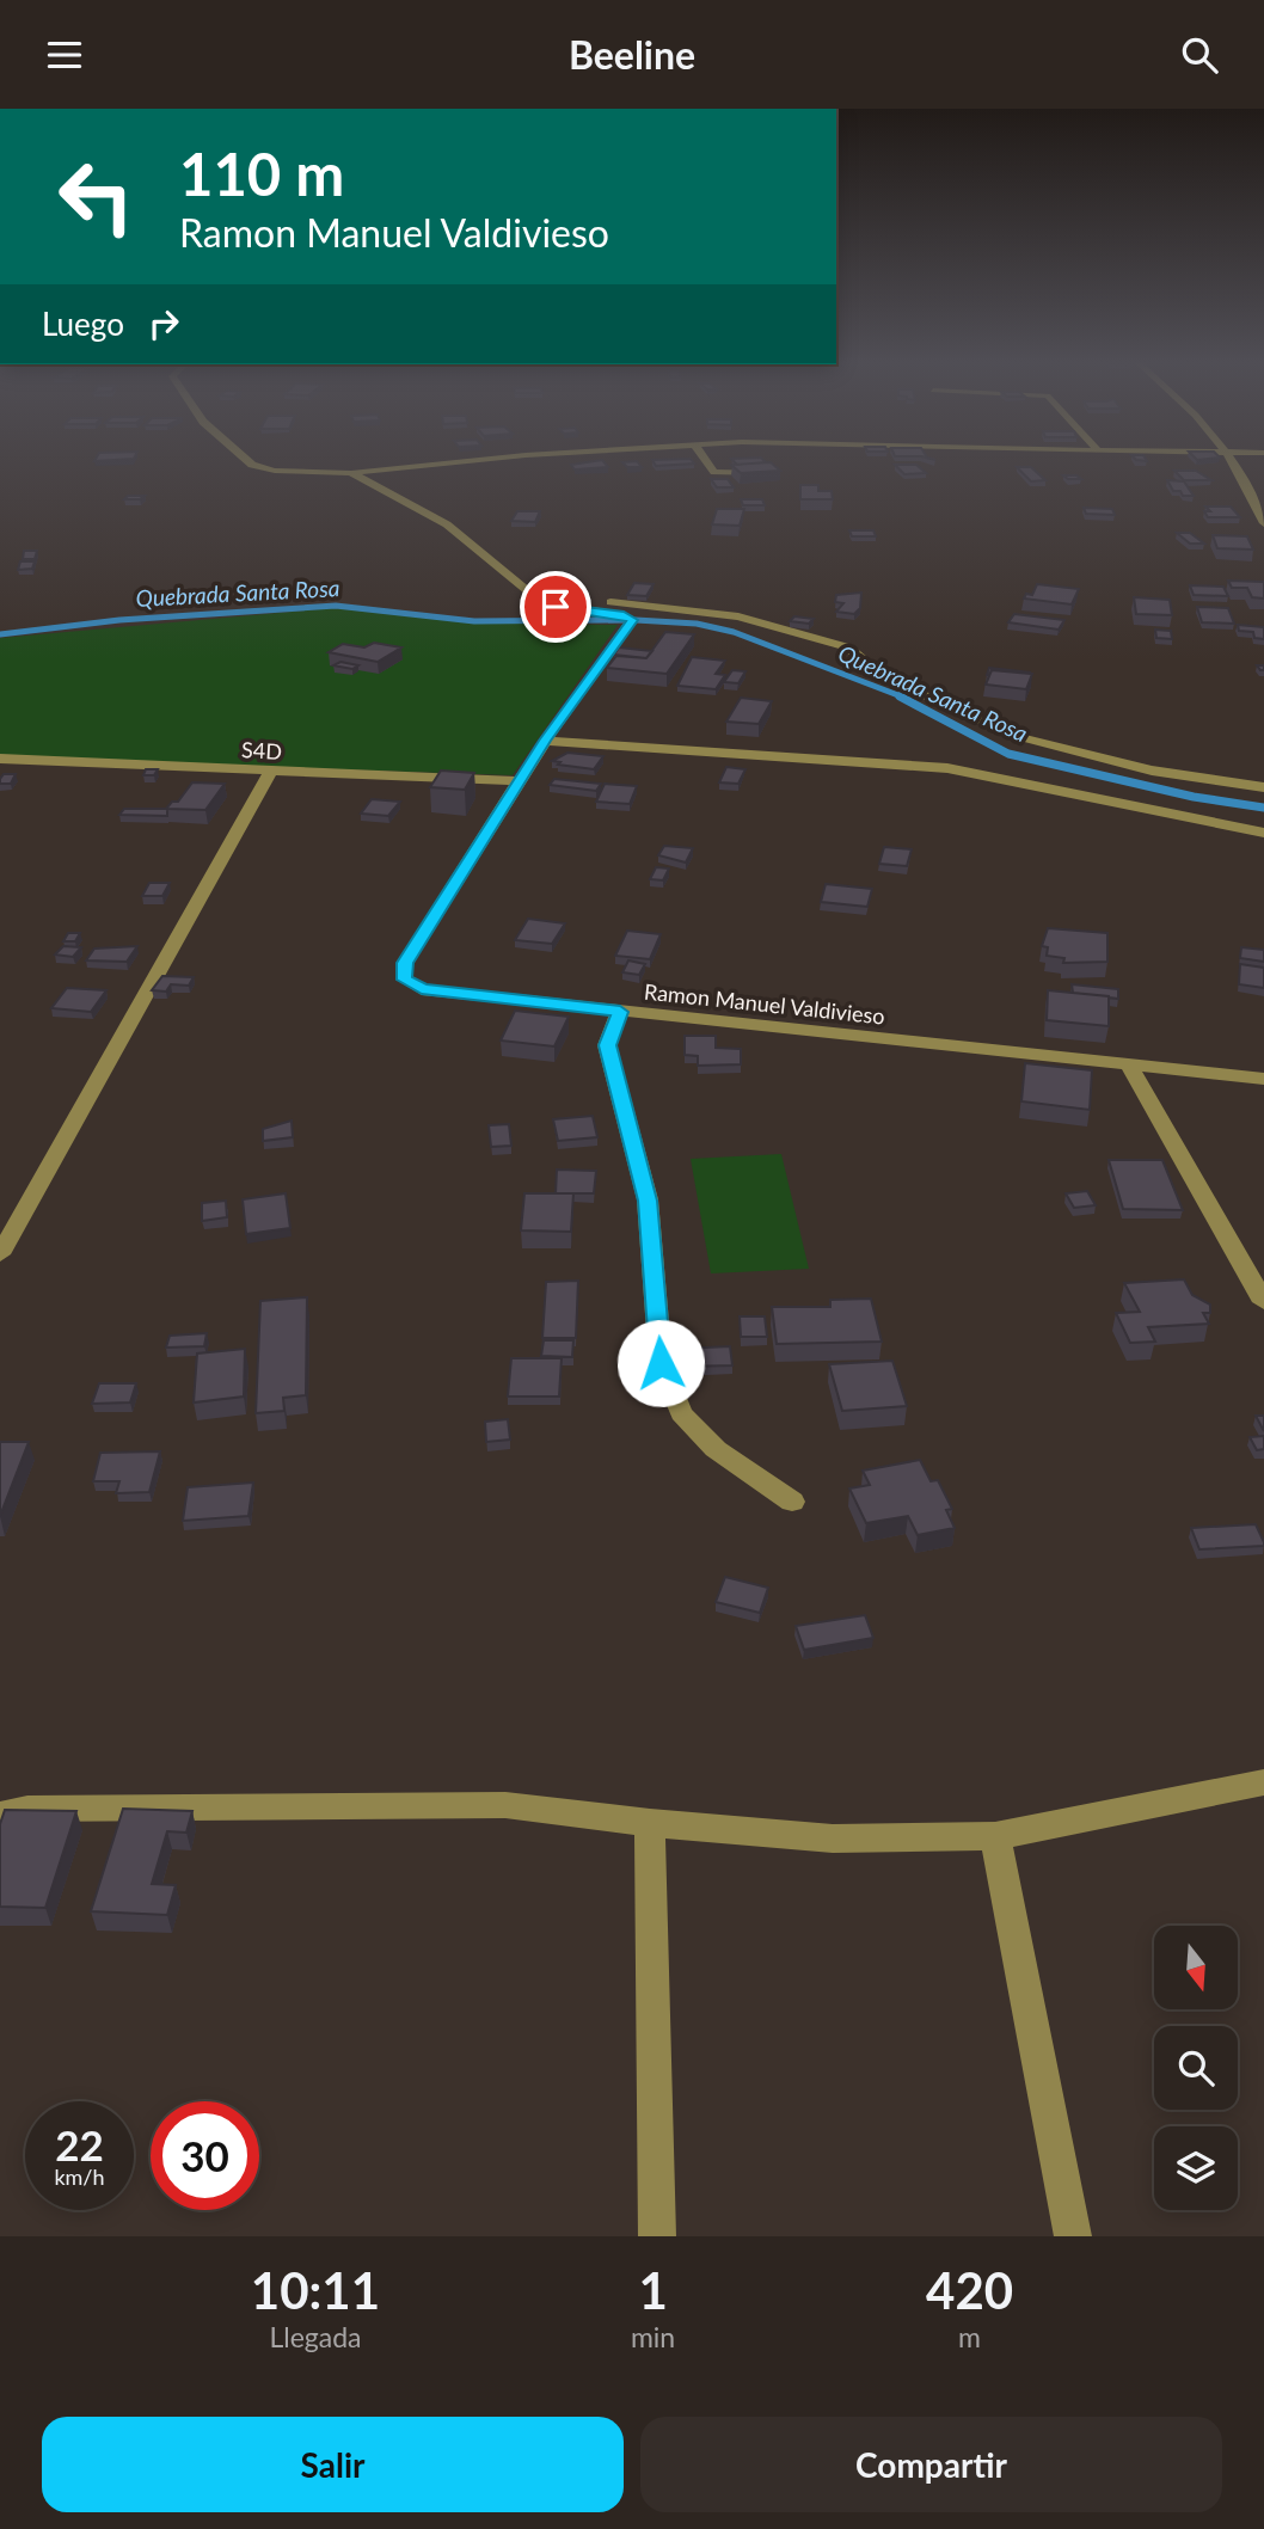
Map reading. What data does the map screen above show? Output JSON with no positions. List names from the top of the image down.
{
  "streets": {
    "street": ["S4D", "Ramon Manuel Valdivieso"]
  },
  "crossings": [
    ["S4D", "Ramon Manuel Valdivieso"]
  ],
  "water": ["Quebrada Santa Rosa"],
  "north": "bottom",
  "page": {
    "header": "Beeline",
    "turn": ["110 m", "Ramon Manuel Valdivieso"],
    "then": "Luego",
    "speed": "22 km/h",
    "limit": "30",
    "eta": [
      "10:11",
      "Llegada",
      "1",
      "min",
      "420",
      "m"
    ],
    "buttons": ["Salir", "Compartir"]
  }
}
